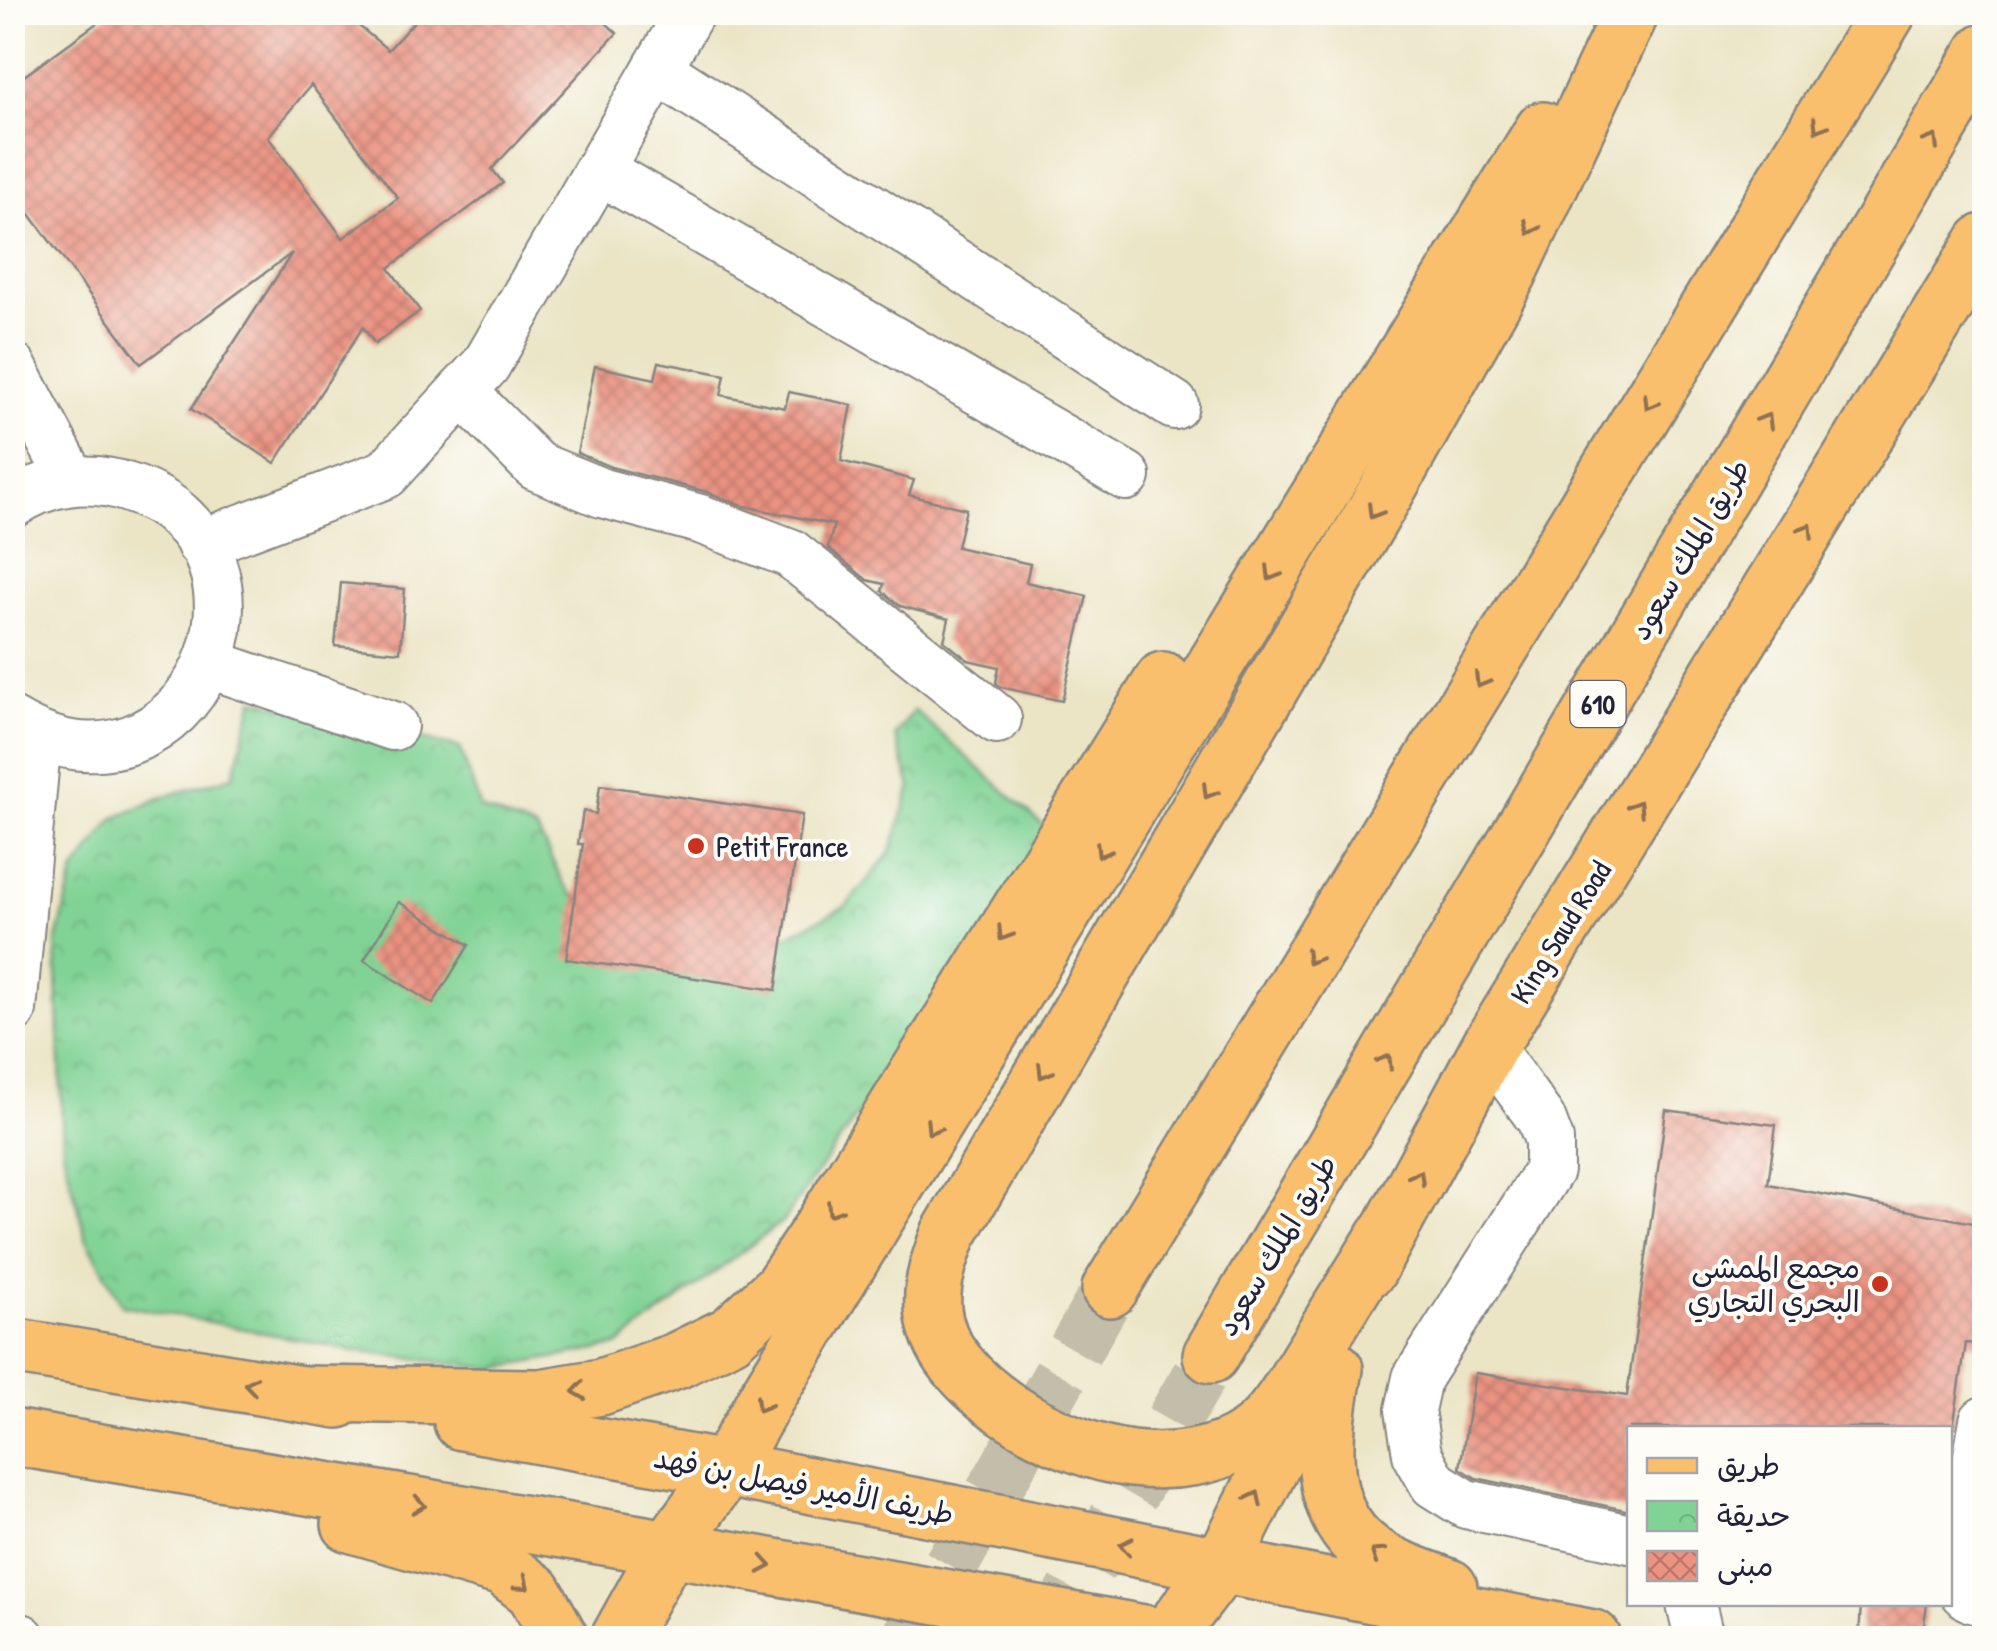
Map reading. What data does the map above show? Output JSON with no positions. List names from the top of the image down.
{
  "streets": {
    "main road": [
      "طريق الملك سعود",
      "610",
      "King Saud Road",
      "طريف الأمير فيصل بن فهد"
    ]
  },
  "crossings": [
    ["King Saud Road", "طريف الأمير فيصل بن فهد"]
  ],
  "places": ["Petit France", "مجمع الممشى البحري التجاري"],
  "legend": ["طريق", "حديقة", "مبنى"]
}
